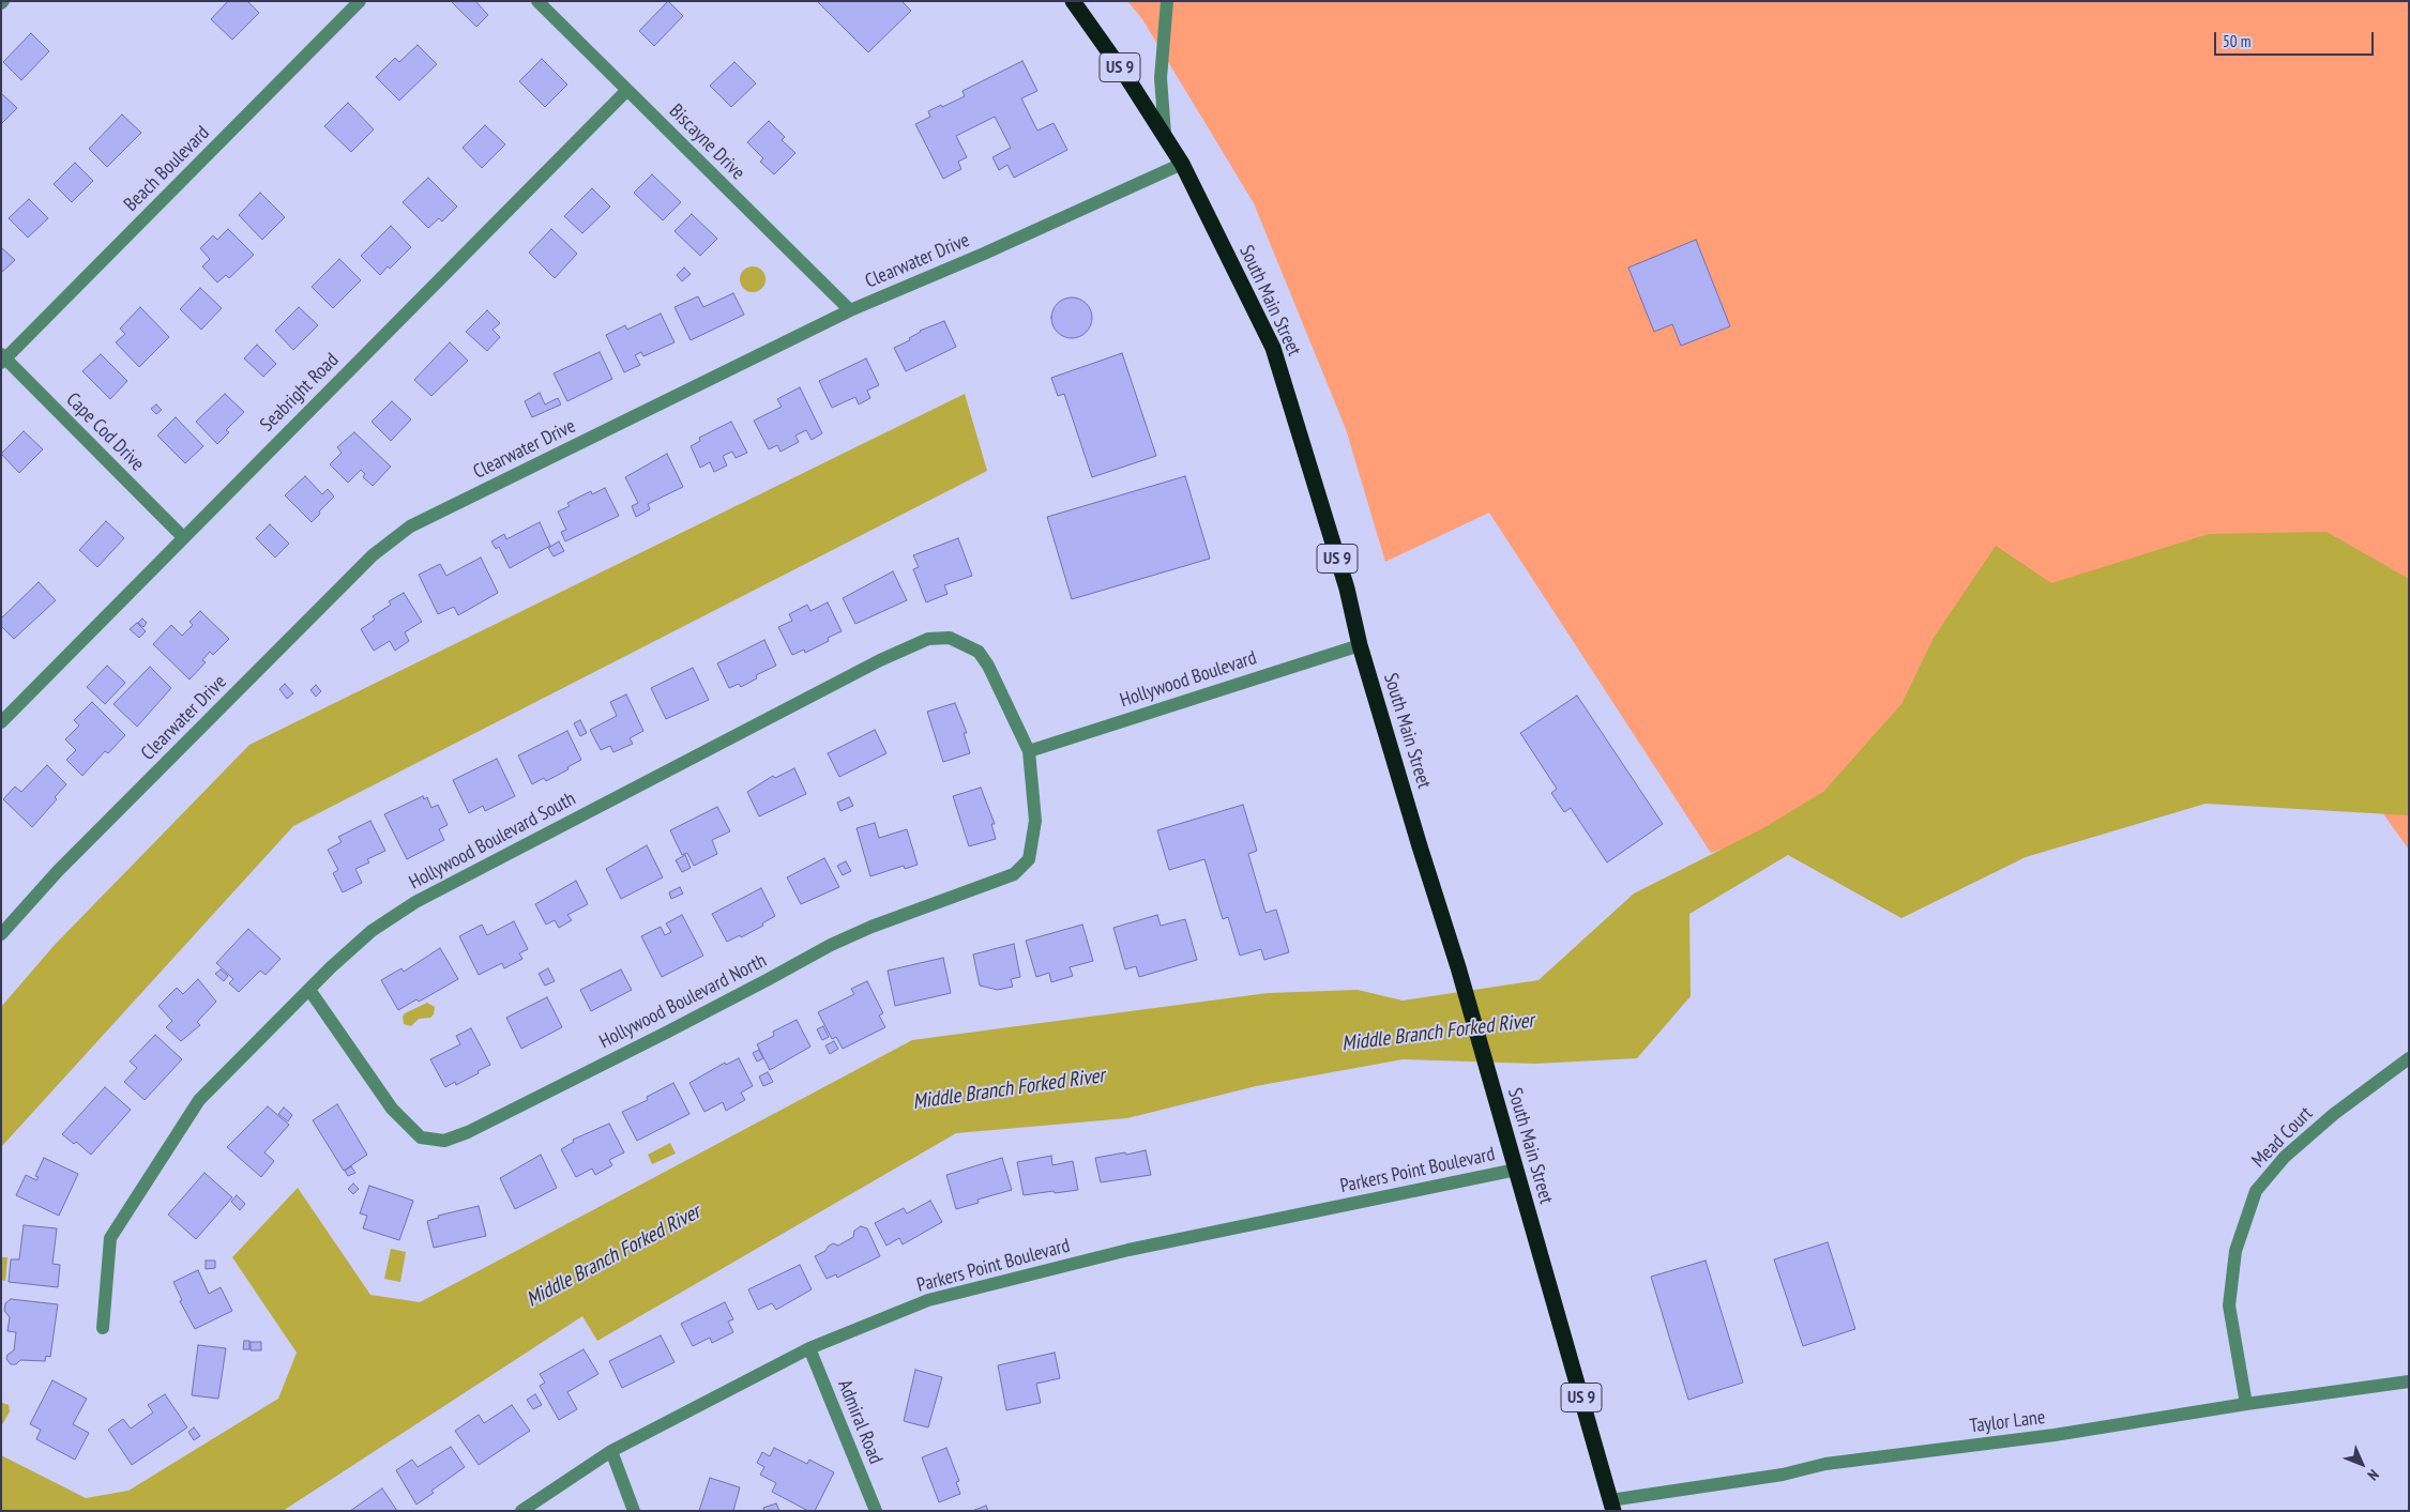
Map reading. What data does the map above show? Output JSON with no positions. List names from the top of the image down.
{
  "streets": {
    "highway": ["US 9", "South Main Street"],
    "street": [
      "Biscayne Drive",
      "Beach Boulevard",
      "Clearwater Drive",
      "Seabright Road",
      "Cape Cod Drive",
      "Hollywood Boulevard",
      "Hollywood Boulevard South",
      "Hollywood Boulevard North",
      "Mead Court",
      "Parkers Point Boulevard",
      "Admiral Road",
      "Taylor Lane"
    ]
  },
  "crossings": [
    ["Biscayne Drive", "Clearwater Drive"],
    ["Biscayne Drive", "Seabright Road"],
    ["Beach Boulevard", "Cape Cod Drive"],
    ["Clearwater Drive", "South Main Street"],
    ["South Main Street", "Hollywood Boulevard"],
    ["South Main Street", "Parkers Point Boulevard"],
    ["South Main Street", "Taylor Lane"],
    ["Seabright Road", "Cape Cod Drive"],
    ["Hollywood Boulevard", "Hollywood Boulevard South"],
    ["Hollywood Boulevard", "Hollywood Boulevard North"],
    ["Hollywood Boulevard South", "Hollywood Boulevard North"],
    ["Mead Court", "Taylor Lane"],
    ["Parkers Point Boulevard", "Admiral Road"]
  ],
  "water": ["Middle Branch Forked River"],
  "scale_bar": "50 m",
  "north": "bottom right"
}
